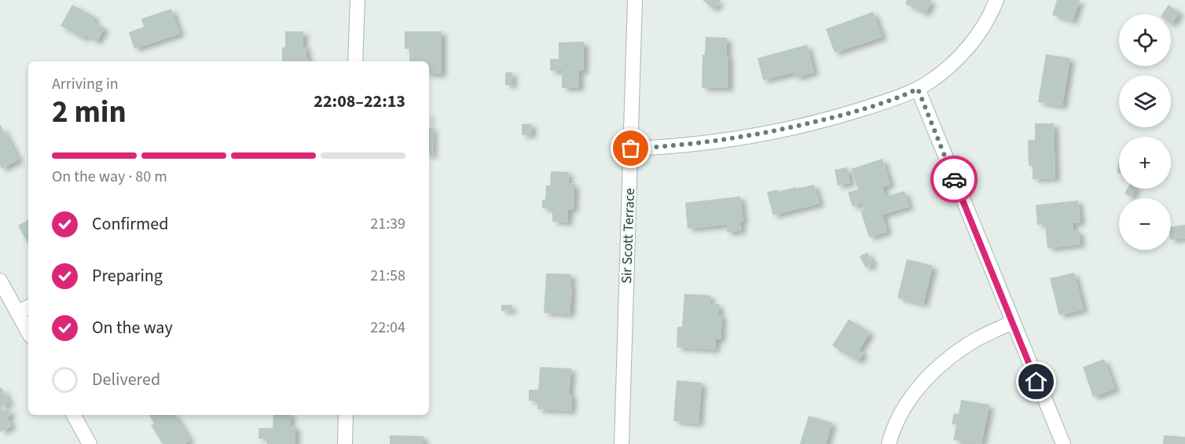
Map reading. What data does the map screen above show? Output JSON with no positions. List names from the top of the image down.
{
  "streets": {
    "street": ["Sir Scott Terrace"]
  },
  "page": {
    "map_buttons": ["+", "−"],
    "heading": ["2 min", "Arriving in", "22:08–22:13"],
    "bar": "On the way · 80 m",
    "list": [
      ["Confirmed", "21:39"],
      ["Preparing", "21:58"],
      ["On the way", "22:04"],
      "Delivered"
    ]
  }
}
